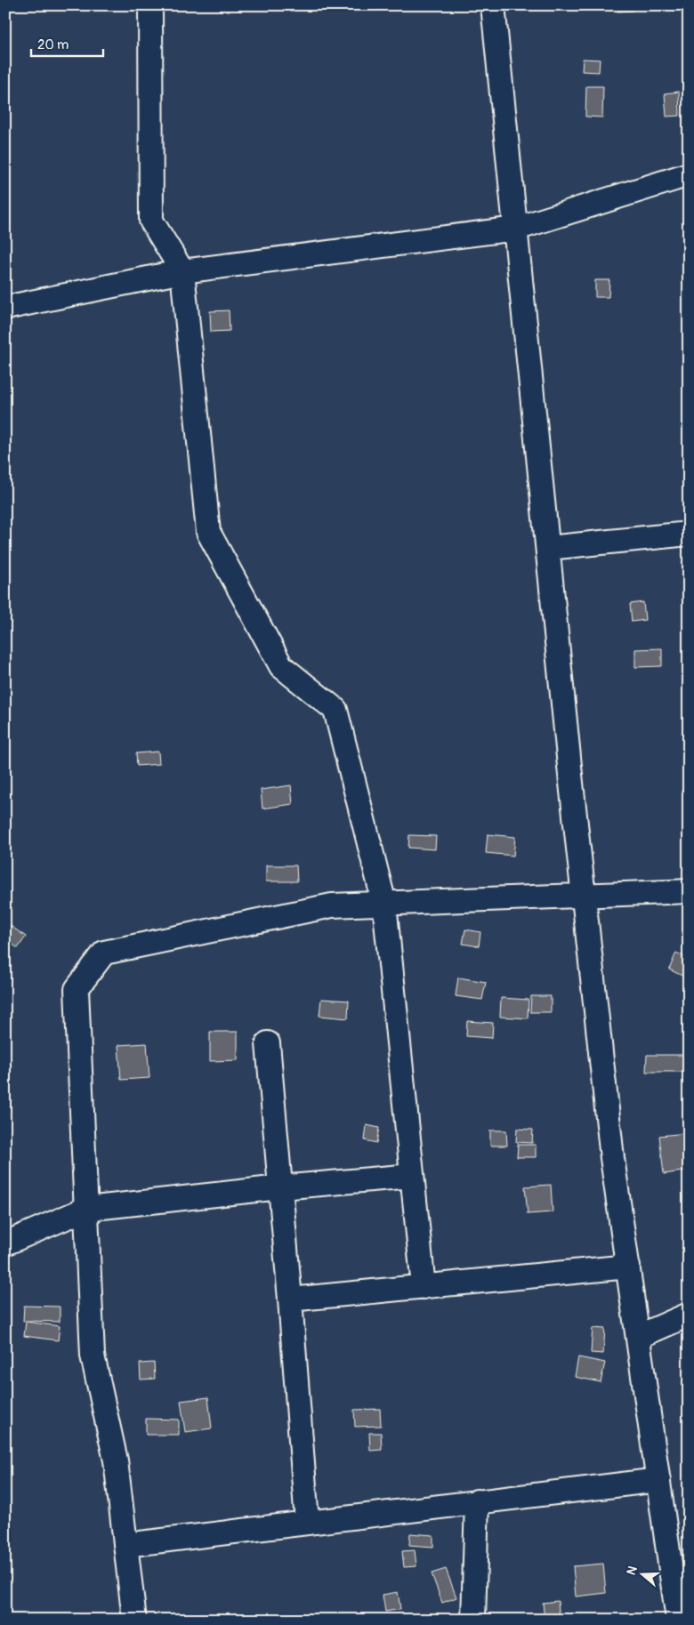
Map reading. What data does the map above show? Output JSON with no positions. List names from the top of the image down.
{
  "scale_bar": "20 m",
  "north": "left"
}
